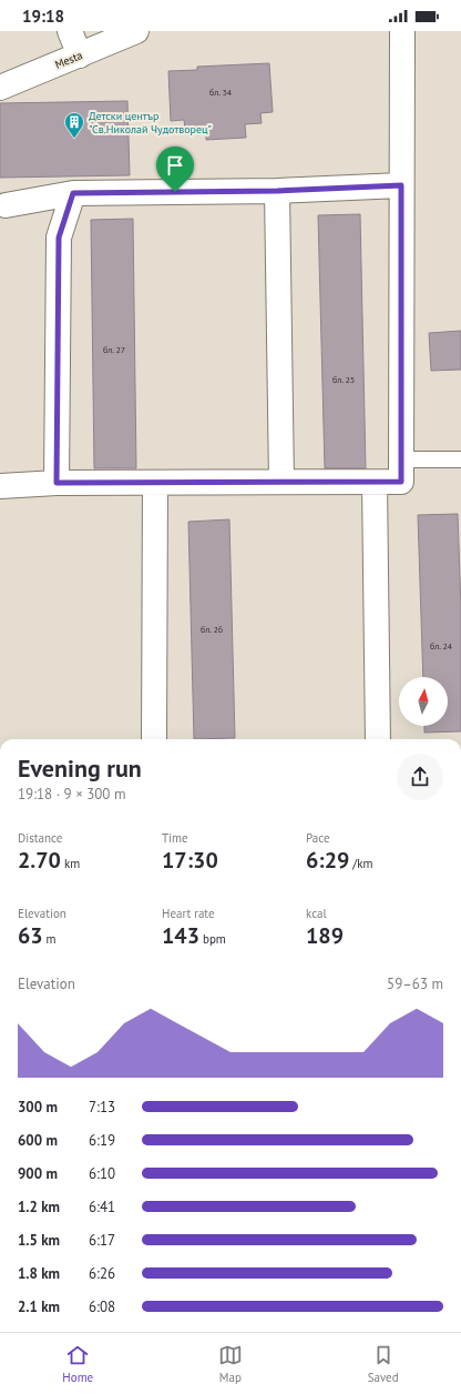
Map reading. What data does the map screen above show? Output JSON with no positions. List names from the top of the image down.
{
  "streets": {
    "street": ["Mesta"]
  },
  "places": {
    "building": ["Детски център \"Св.Николай Чудотворец\""]
  },
  "house_numbers": [
    "бл. 34",
    "бл. 27",
    "бл. 25",
    "бл. 26",
    "бл. 24"
  ],
  "north": "top",
  "page": {
    "status": "19:18",
    "heading": ["Evening run", "19:18 · 9 × 300 m"],
    "stats": [
      ["Distance", "2.70 km"],
      ["Time", "17:30"],
      ["Pace", "6:29 /km"],
      ["Elevation", "63 m"],
      ["Heart rate", "143 bpm"],
      ["kcal", "189"]
    ],
    "chart": ["Elevation", "59–63 m"],
    "list": [
      {
        "name": "300 m",
        "note": "7:13"
      },
      {
        "name": "600 m",
        "note": "6:19"
      },
      {
        "name": "900 m",
        "note": "6:10"
      },
      {
        "name": "1.2 km",
        "note": "6:41"
      },
      {
        "name": "1.5 km",
        "note": "6:17"
      },
      {
        "name": "1.8 km",
        "note": "6:26"
      },
      {
        "name": "2.1 km",
        "note": "6:08"
      }
    ],
    "tabs": ["Home", "Map", "Saved"]
  }
}
